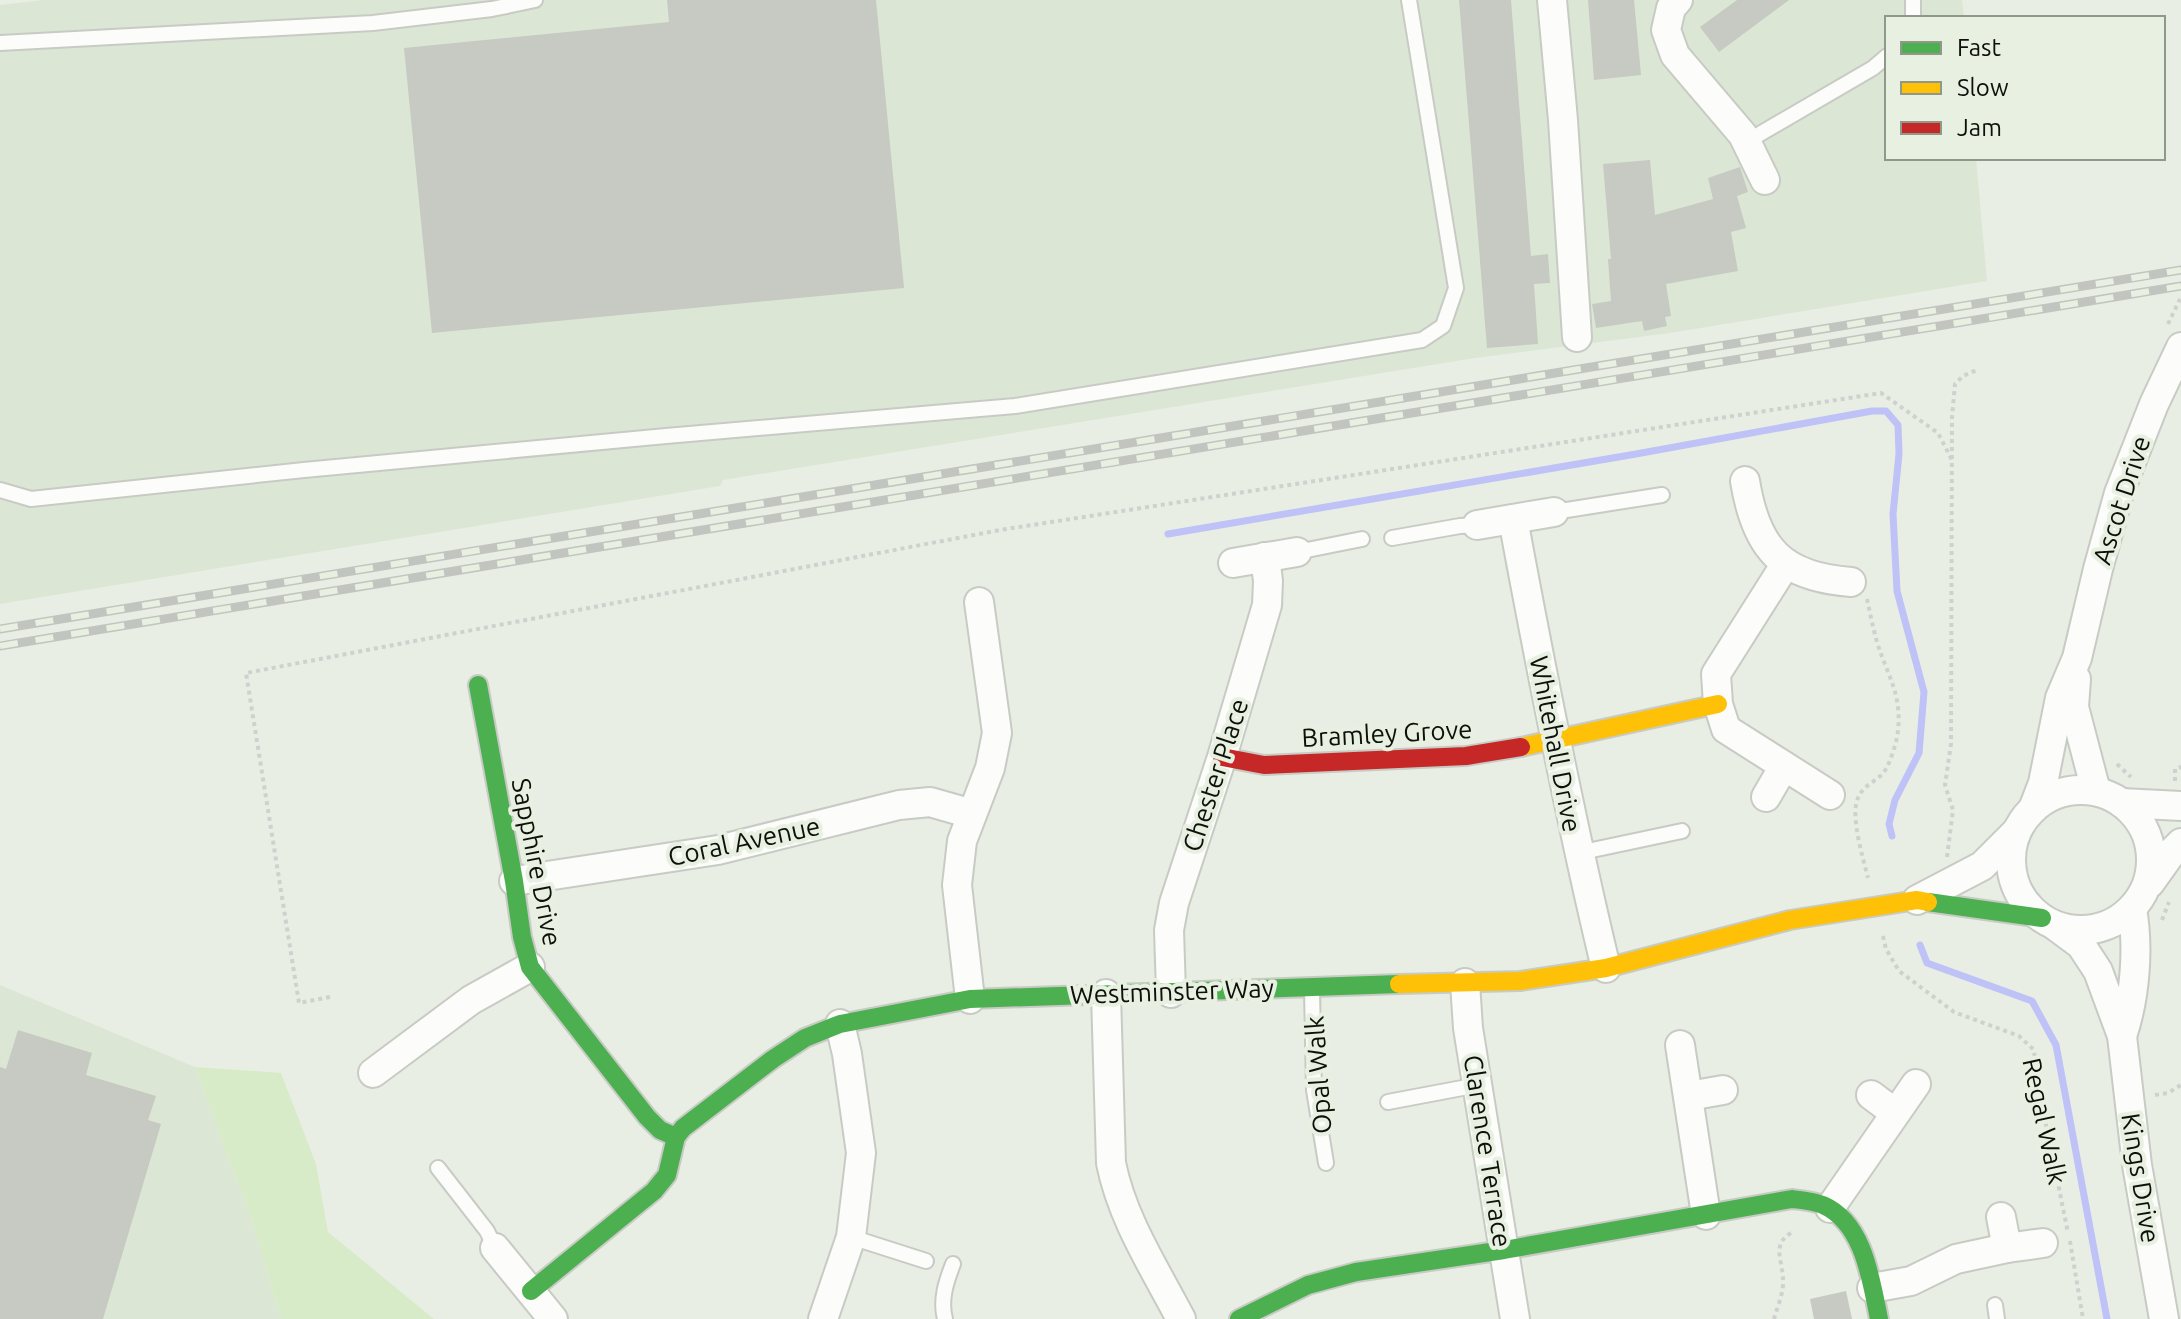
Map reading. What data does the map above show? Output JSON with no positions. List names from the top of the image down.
{
  "streets": {
    "street": [
      "Ascot Drive",
      "Bramley Grove",
      "Whitehall Drive",
      "Chester Place",
      "Coral Avenue",
      "Sapphire Drive",
      "Westminster Way",
      "Clarence Terrace",
      "Kings Drive"
    ],
    "lane": ["Opal Walk"],
    "path": ["Regal Walk"]
  },
  "crossings": [
    ["Bramley Grove", "Whitehall Drive"],
    ["Bramley Grove", "Chester Place"],
    ["Whitehall Drive", "Westminster Way"],
    ["Chester Place", "Westminster Way"],
    ["Coral Avenue", "Sapphire Drive"],
    ["Sapphire Drive", "Westminster Way"],
    ["Westminster Way", "Opal Walk"],
    ["Westminster Way", "Regal Walk"],
    ["Westminster Way", "Clarence Terrace"],
    ["Westminster Way", "Kings Drive"]
  ],
  "legend": ["Fast", "Slow", "Jam"]
}
